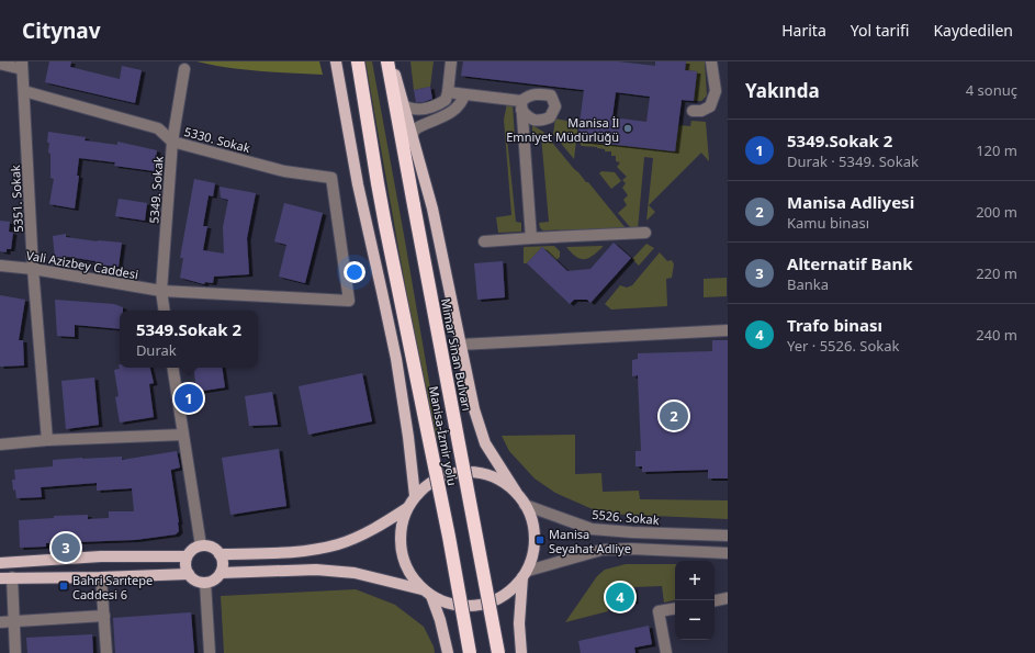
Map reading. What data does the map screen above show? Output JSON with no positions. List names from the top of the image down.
{
  "streets": {
    "highway": ["Mimar Sinan Bulvarı", "Manisa-İzmir yolu"],
    "street": [
      "5330. Sokak",
      "5349. Sokak",
      "5351. Sokak",
      "Vali Azizbey Caddesi",
      "5526. Sokak"
    ]
  },
  "crossings": [
    ["5330. Sokak", "5349. Sokak"],
    ["5330. Sokak", "5351. Sokak"],
    ["5330. Sokak", "Vali Azizbey Caddesi"],
    ["5349. Sokak", "Vali Azizbey Caddesi"],
    ["5351. Sokak", "Vali Azizbey Caddesi"]
  ],
  "places": {
    "other": ["Manisa İl Emniyet Müdürlüğü"],
    "transit": ["Manisa Seyahat Adliye", "Bahri Sarıtepe Caddesi 6"]
  },
  "page": {
    "header": "Citynav",
    "nav": ["Harita", "Yol tarifi", "Kaydedilen"],
    "heading": ["Yakında", "4 sonuç"],
    "list": [
      {
        "mark": "1",
        "name": "5349.Sokak 2",
        "note": "Durak · 5349. Sokak",
        "value": "120 m"
      },
      {
        "mark": "2",
        "name": "Manisa Adliyesi",
        "note": "Kamu binası",
        "value": "200 m"
      },
      {
        "mark": "3",
        "name": "Alternatif Bank",
        "note": "Banka",
        "value": "220 m"
      },
      {
        "mark": "4",
        "name": "Trafo binası",
        "note": "Yer · 5526. Sokak",
        "value": "240 m"
      }
    ],
    "popup": ["5349.Sokak 2", "Durak"],
    "pins": [
      "1",
      "2",
      "3",
      "4"
    ],
    "map_buttons": ["+", "−"]
  }
}
